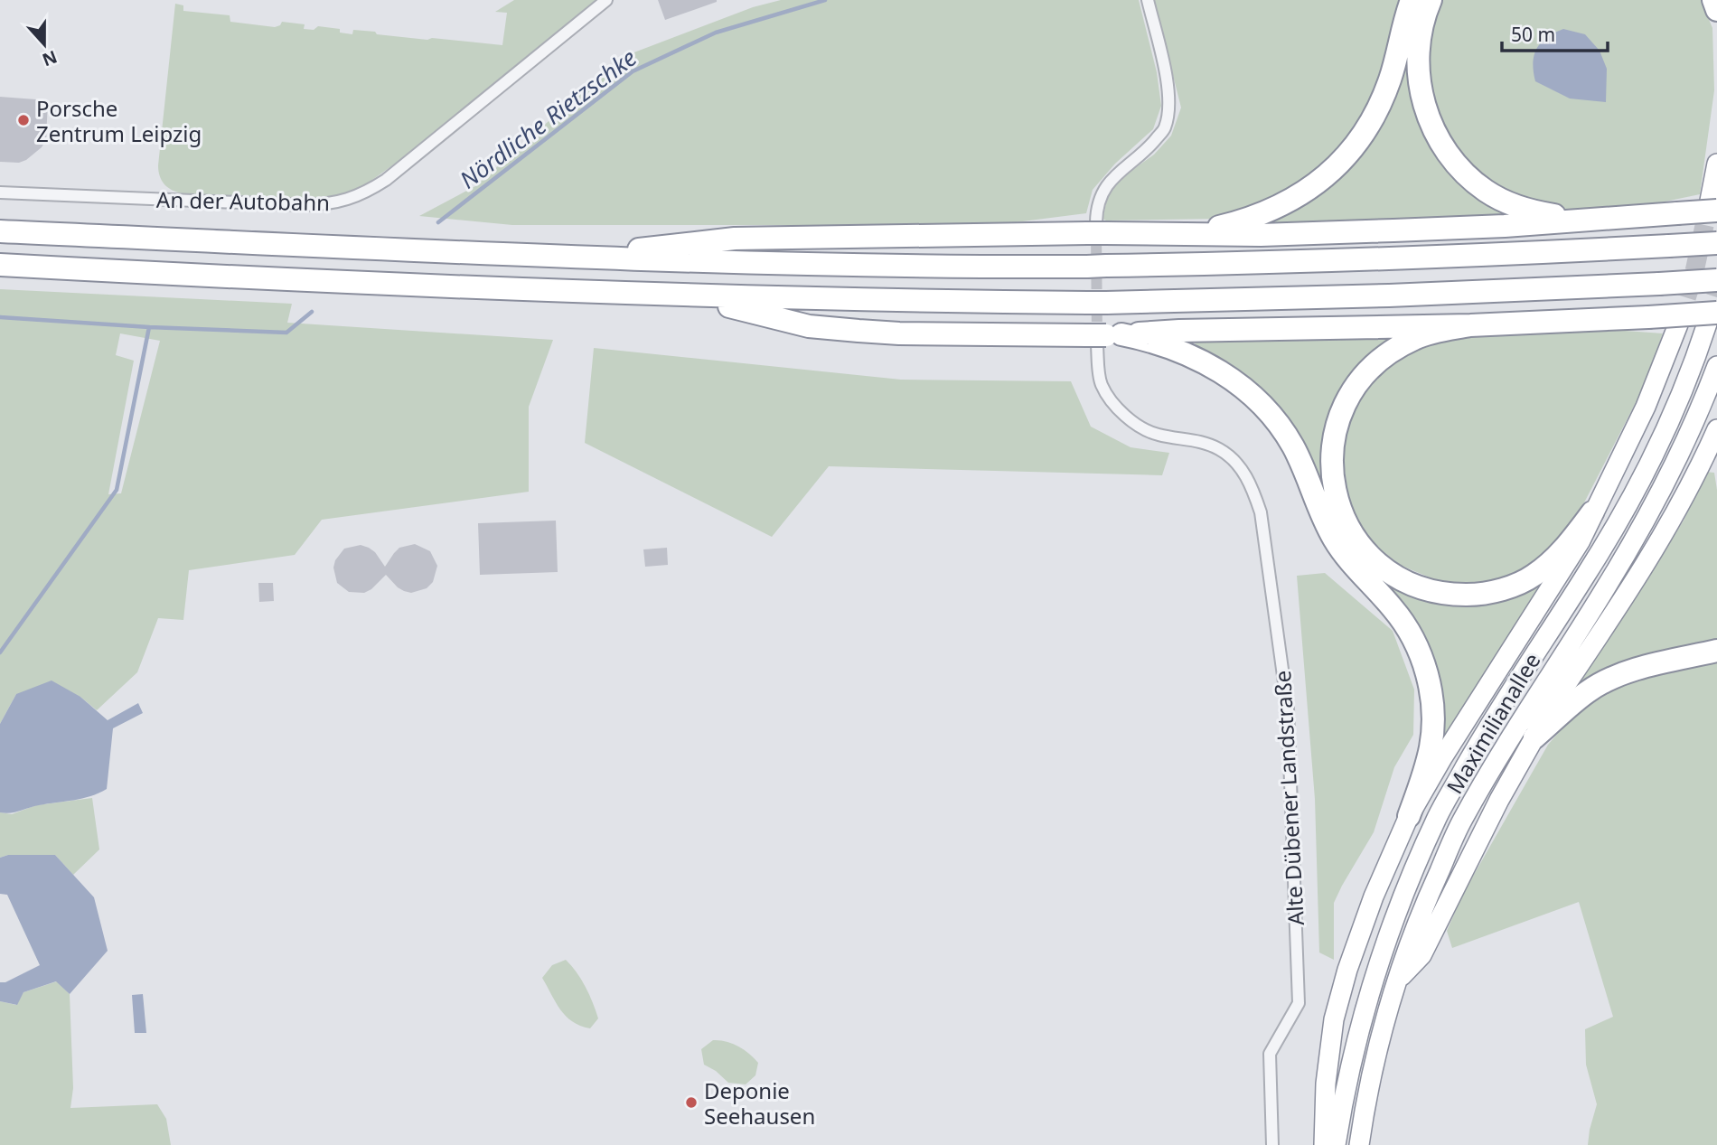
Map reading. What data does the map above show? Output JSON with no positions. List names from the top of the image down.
{
  "streets": {
    "highway": ["Maximilianallee"],
    "street": ["An der Autobahn", "Alte Dübener Landstraße"]
  },
  "water": ["Nördliche Rietzschke"],
  "places": ["Porsche Zentrum Leipzig", "Deponie Seehausen"],
  "scale_bar": "50 m",
  "north": "bottom"
}
